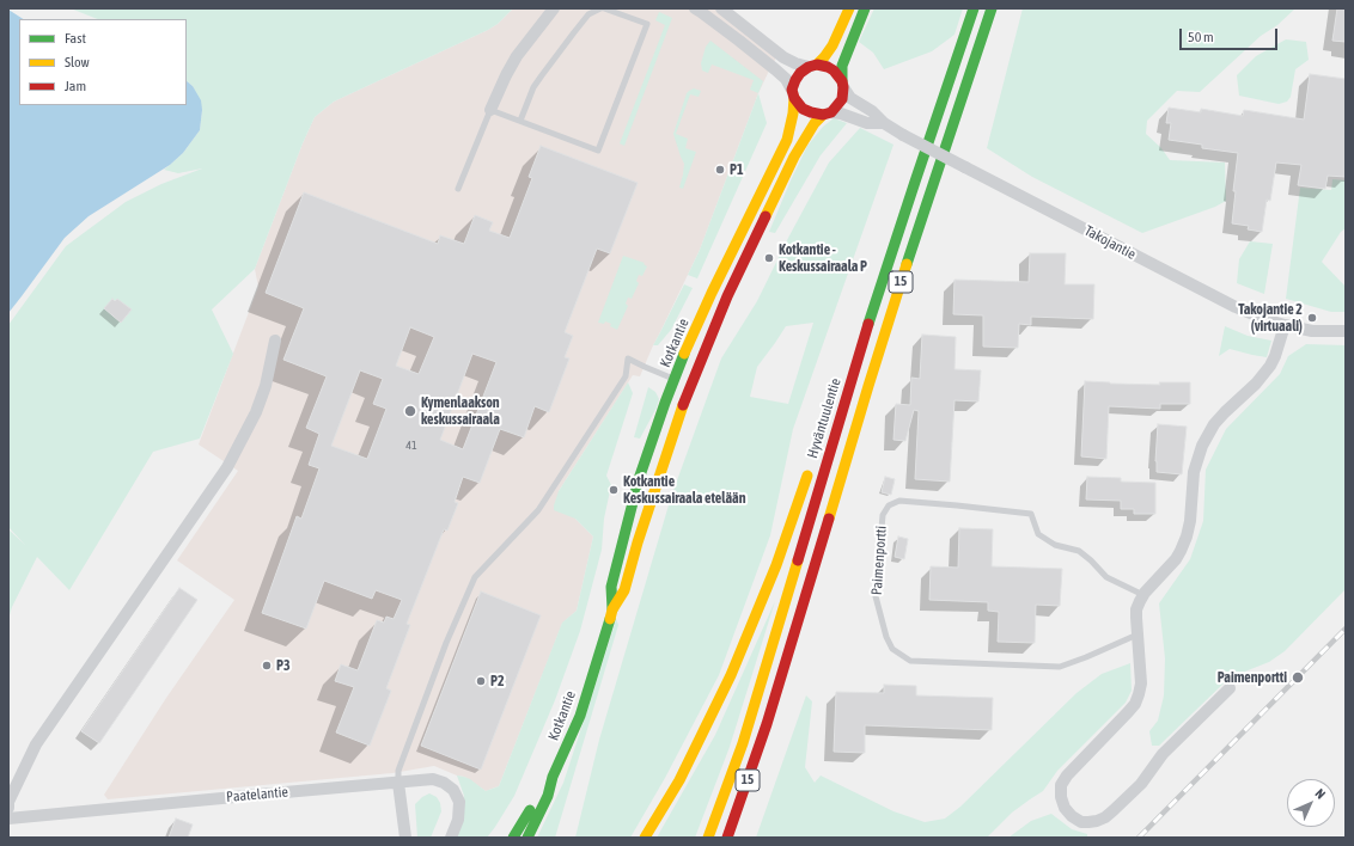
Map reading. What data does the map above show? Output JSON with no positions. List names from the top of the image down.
{
  "streets": {
    "main road": ["15", "Kotkantie", "Hyväntuulentie"],
    "street": ["Takojantie", "Paatelantie"],
    "lane": ["Paimenportti"]
  },
  "crossings": [
    ["Takojantie", "Kotkantie"]
  ],
  "places": [
    "P1",
    "Kotkantie - Keskussairaala P",
    "Takojantie 2 (virtuaali)",
    "Kymenlaakson keskussairaala",
    "Kotkantie Keskussairaala etelään",
    "P3",
    "Paimenportti",
    "P2"
  ],
  "house_numbers": ["41"],
  "legend": ["Fast", "Slow", "Jam"],
  "scale_bar": "50 m",
  "north": "top right"
}
